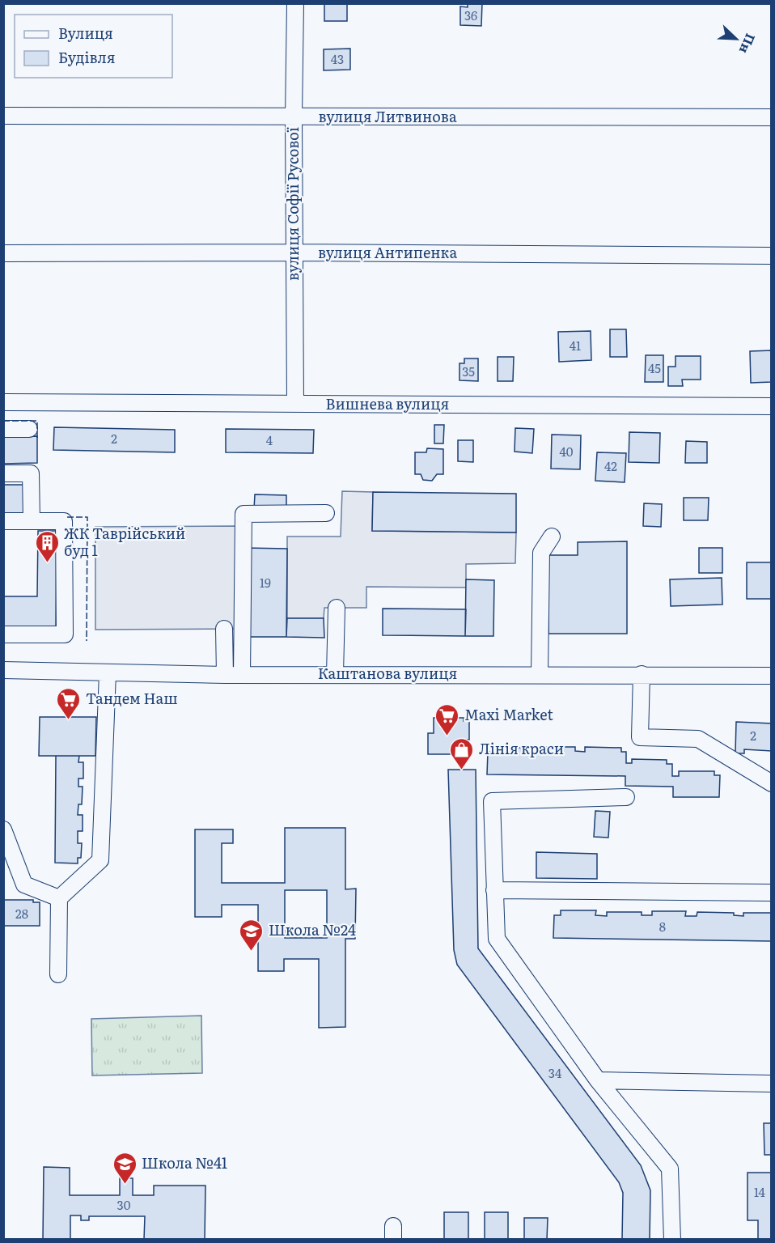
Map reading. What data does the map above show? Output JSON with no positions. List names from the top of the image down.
{
  "streets": {
    "street": [
      "вулиця Литвинова",
      "вулиця Софії Русової",
      "вулиця Антипенка",
      "Вишнева вулиця",
      "Каштанова вулиця"
    ]
  },
  "crossings": [
    ["вулиця Литвинова", "вулиця Софії Русової"],
    ["вулиця Софії Русової", "вулиця Антипенка"],
    ["вулиця Софії Русової", "Вишнева вулиця"]
  ],
  "places": {
    "building": ["ЖК Таврійський буд 1"],
    "supermarket": ["Тандем Наш", "Maxi Market"],
    "shop": ["Лінія краси"],
    "school or university": ["Школа №24", "Школа №41"]
  },
  "house_numbers": [
    "36",
    "43",
    "41",
    "45",
    "35",
    "2",
    "4",
    "40",
    "42",
    "19",
    "2",
    "28",
    "8",
    "34",
    "14",
    "30"
  ],
  "legend": ["Вулиця", "Будівля"],
  "north": "bottom right"
}
